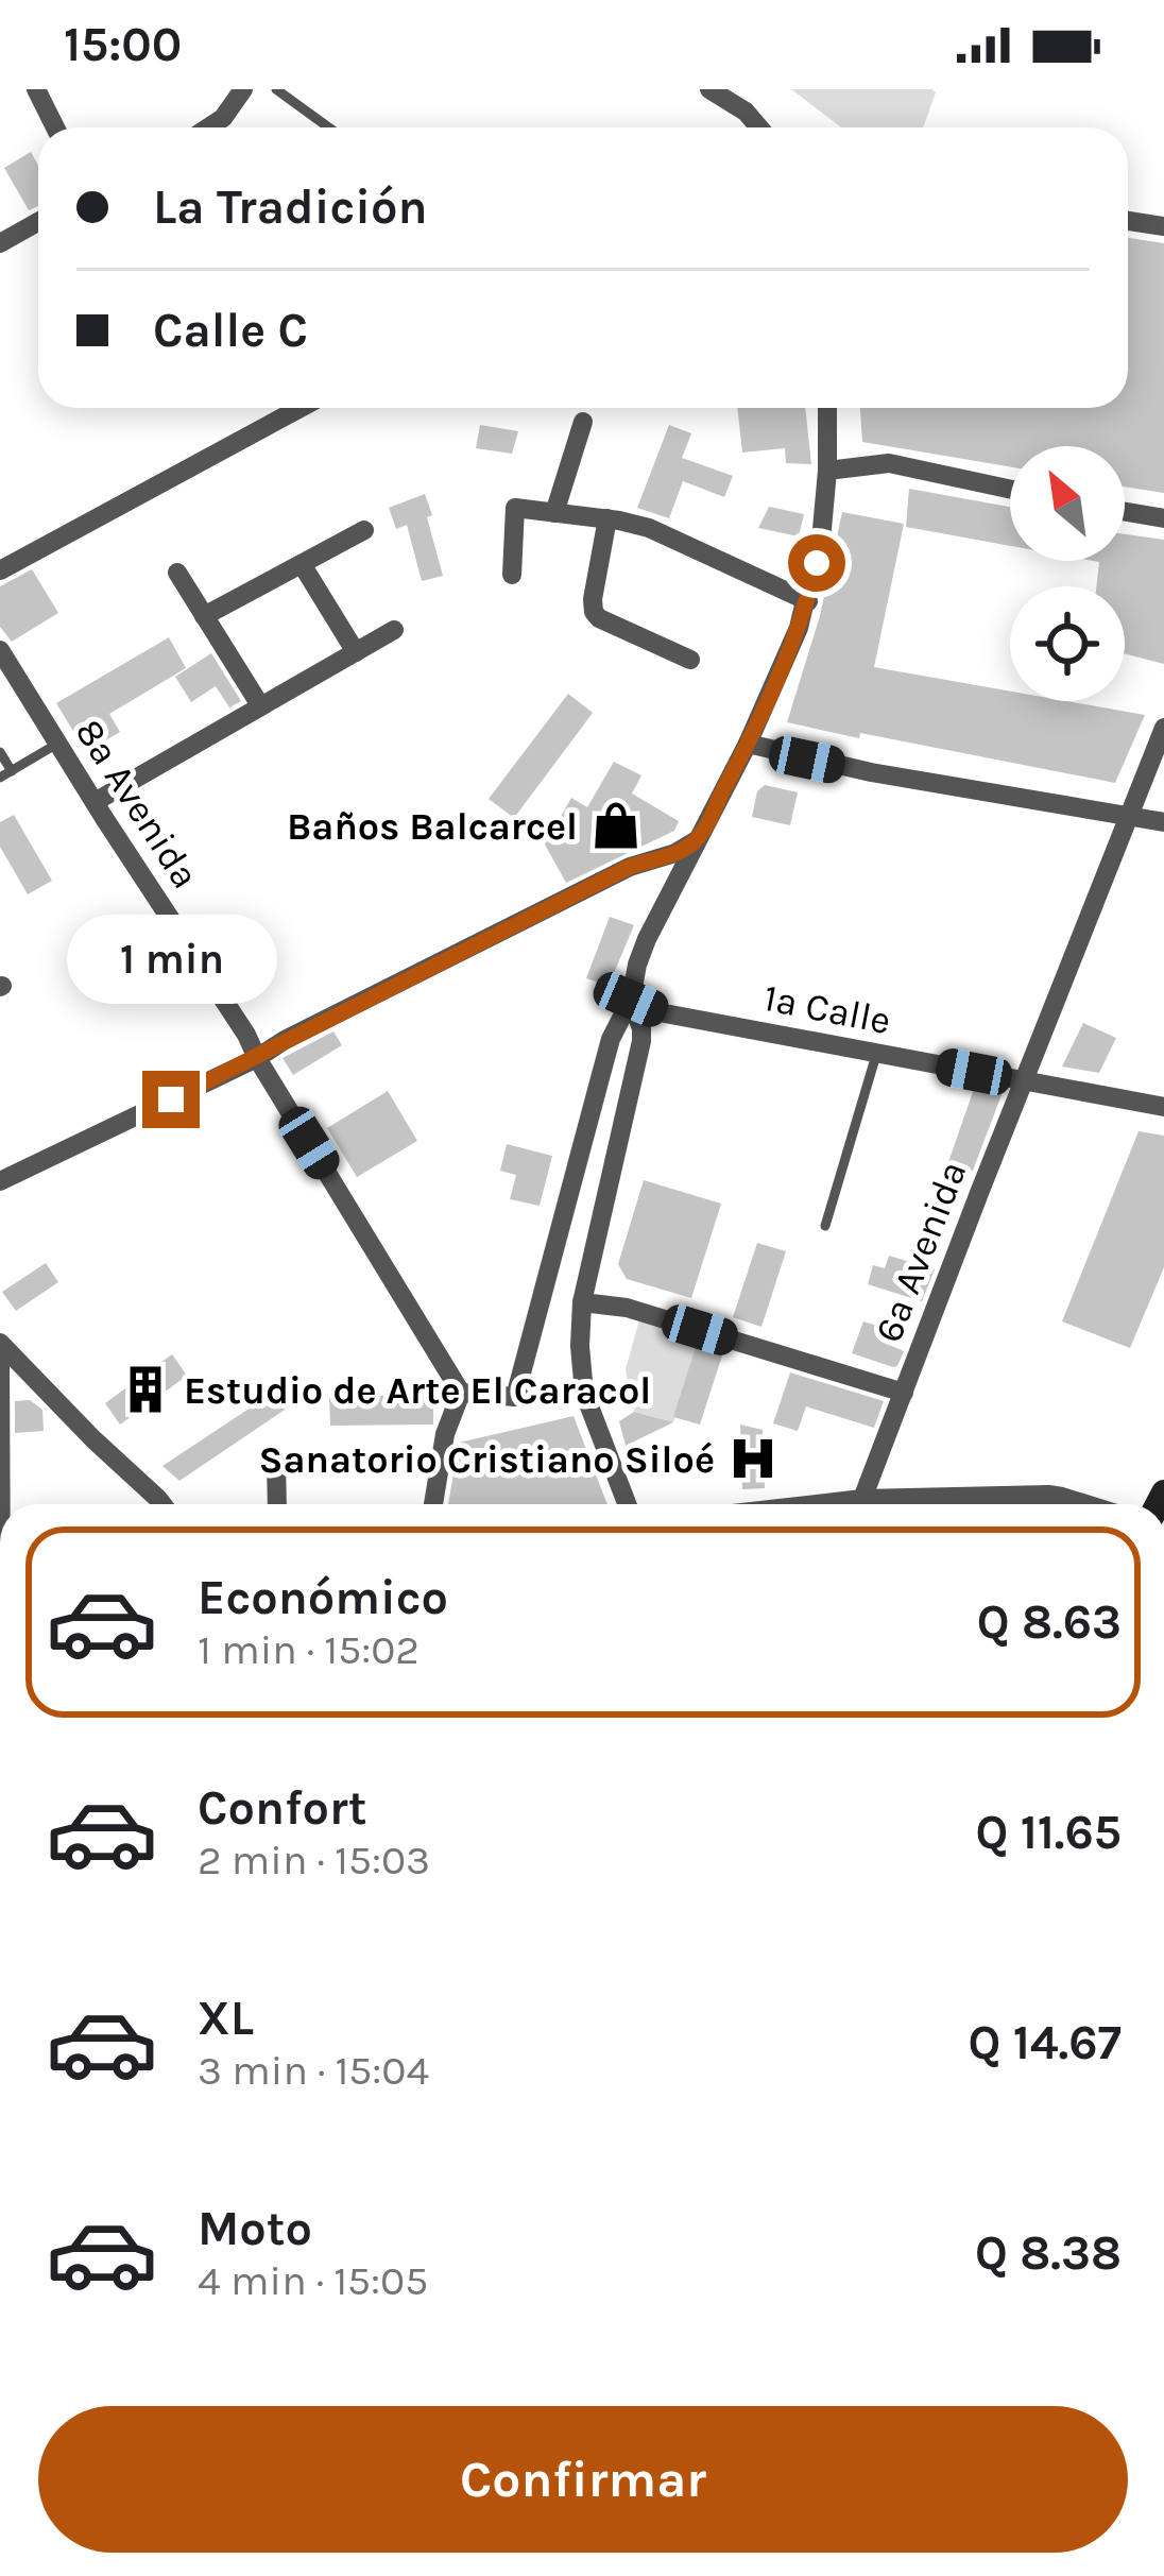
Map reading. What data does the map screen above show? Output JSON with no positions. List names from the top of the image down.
{
  "streets": {
    "street": ["8a Avenida", "1a Calle", "6a Avenida"]
  },
  "crossings": [
    ["1a Calle", "6a Avenida"]
  ],
  "places": {
    "shop": ["Baños Balcarcel"],
    "building": ["Estudio de Arte El Caracol"],
    "hospital": ["Sanatorio Cristiano Siloé"]
  },
  "north": "top left",
  "page": {
    "status": "15:00",
    "banner": ["La Tradición", "Calle C"],
    "bubble": "1 min",
    "list": [
      {
        "name": "Económico",
        "note": "1 min · 15:02",
        "value": "Q 8.63"
      },
      {
        "name": "Confort",
        "note": "2 min · 15:03",
        "value": "Q 11.65"
      },
      {
        "name": "XL",
        "note": "3 min · 15:04",
        "value": "Q 14.67"
      },
      {
        "name": "Moto",
        "note": "4 min · 15:05",
        "value": "Q 8.38"
      }
    ],
    "buttons": "Confirmar"
  }
}
